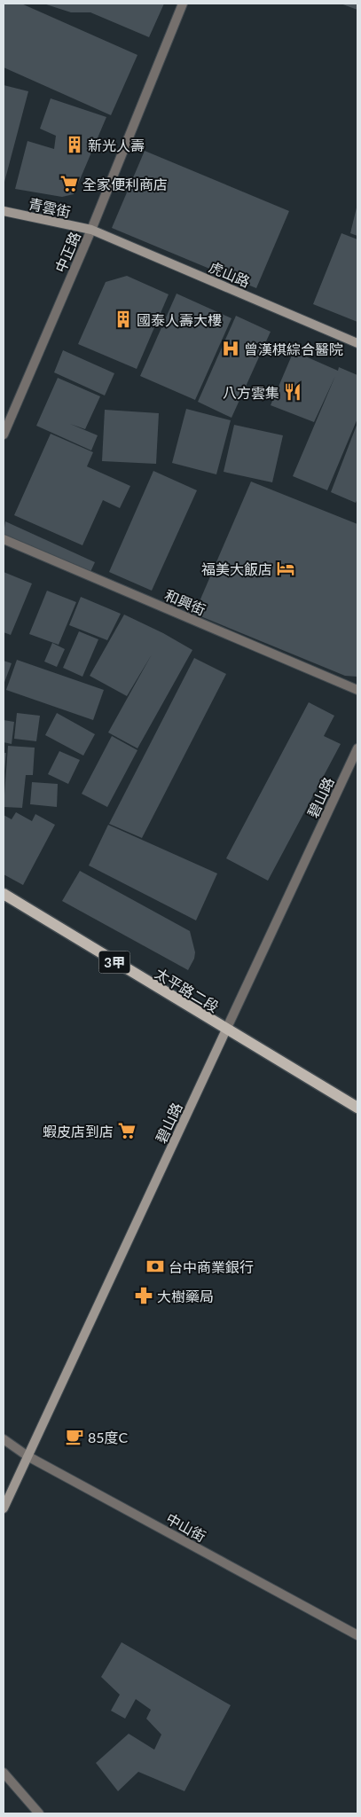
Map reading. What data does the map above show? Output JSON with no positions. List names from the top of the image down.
{
  "streets": {
    "main road": [
      "青雲街",
      "虎山路",
      "碧山路",
      "3甲",
      "太平路二段"
    ],
    "street": ["中正路", "和興街", "中山街"]
  },
  "crossings": [
    ["青雲街", "中正路"],
    ["青雲街", "虎山路"],
    ["中正路", "虎山路"],
    ["碧山路", "太平路二段"],
    ["碧山路", "中山街"]
  ],
  "places": {
    "building": ["新光人壽", "國泰人壽大樓"],
    "supermarket": ["全家便利商店", "蝦皮店到店"],
    "hospital": ["曾漢棋綜合醫院"],
    "restaurant": ["八方雲集"],
    "hotel": ["福美大飯店"],
    "bank": ["台中商業銀行"],
    "pharmacy": ["大樹藥局"],
    "cafe": ["85度C"]
  }
}
